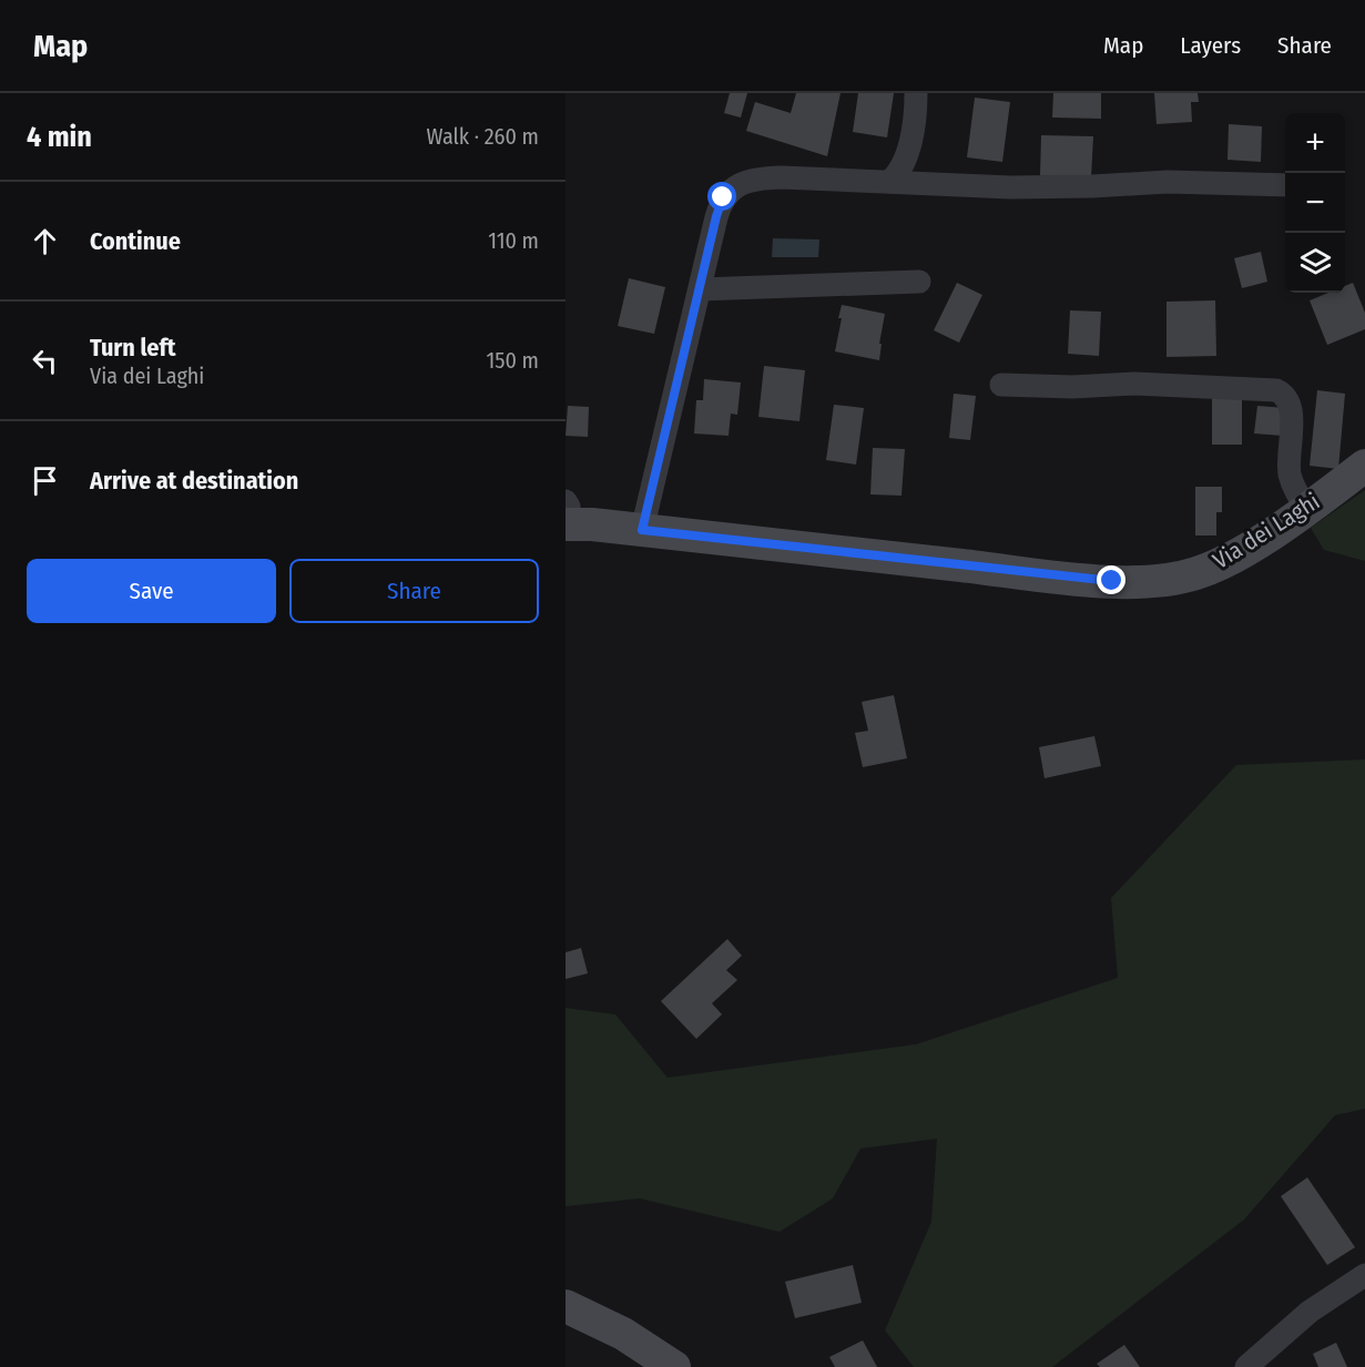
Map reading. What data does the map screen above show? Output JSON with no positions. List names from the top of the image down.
{
  "streets": {
    "main road": ["Via dei Laghi"]
  },
  "page": {
    "header": "Map",
    "nav": ["Map", "Layers", "Share"],
    "heading": ["4 min", "Walk · 260 m"],
    "map_buttons": ["+", "−"],
    "list": [
      ["Continue", "110 m"],
      ["Turn left", "Via dei Laghi", "150 m"],
      "Arrive at destination"
    ],
    "buttons": ["Save", "Share"]
  }
}
